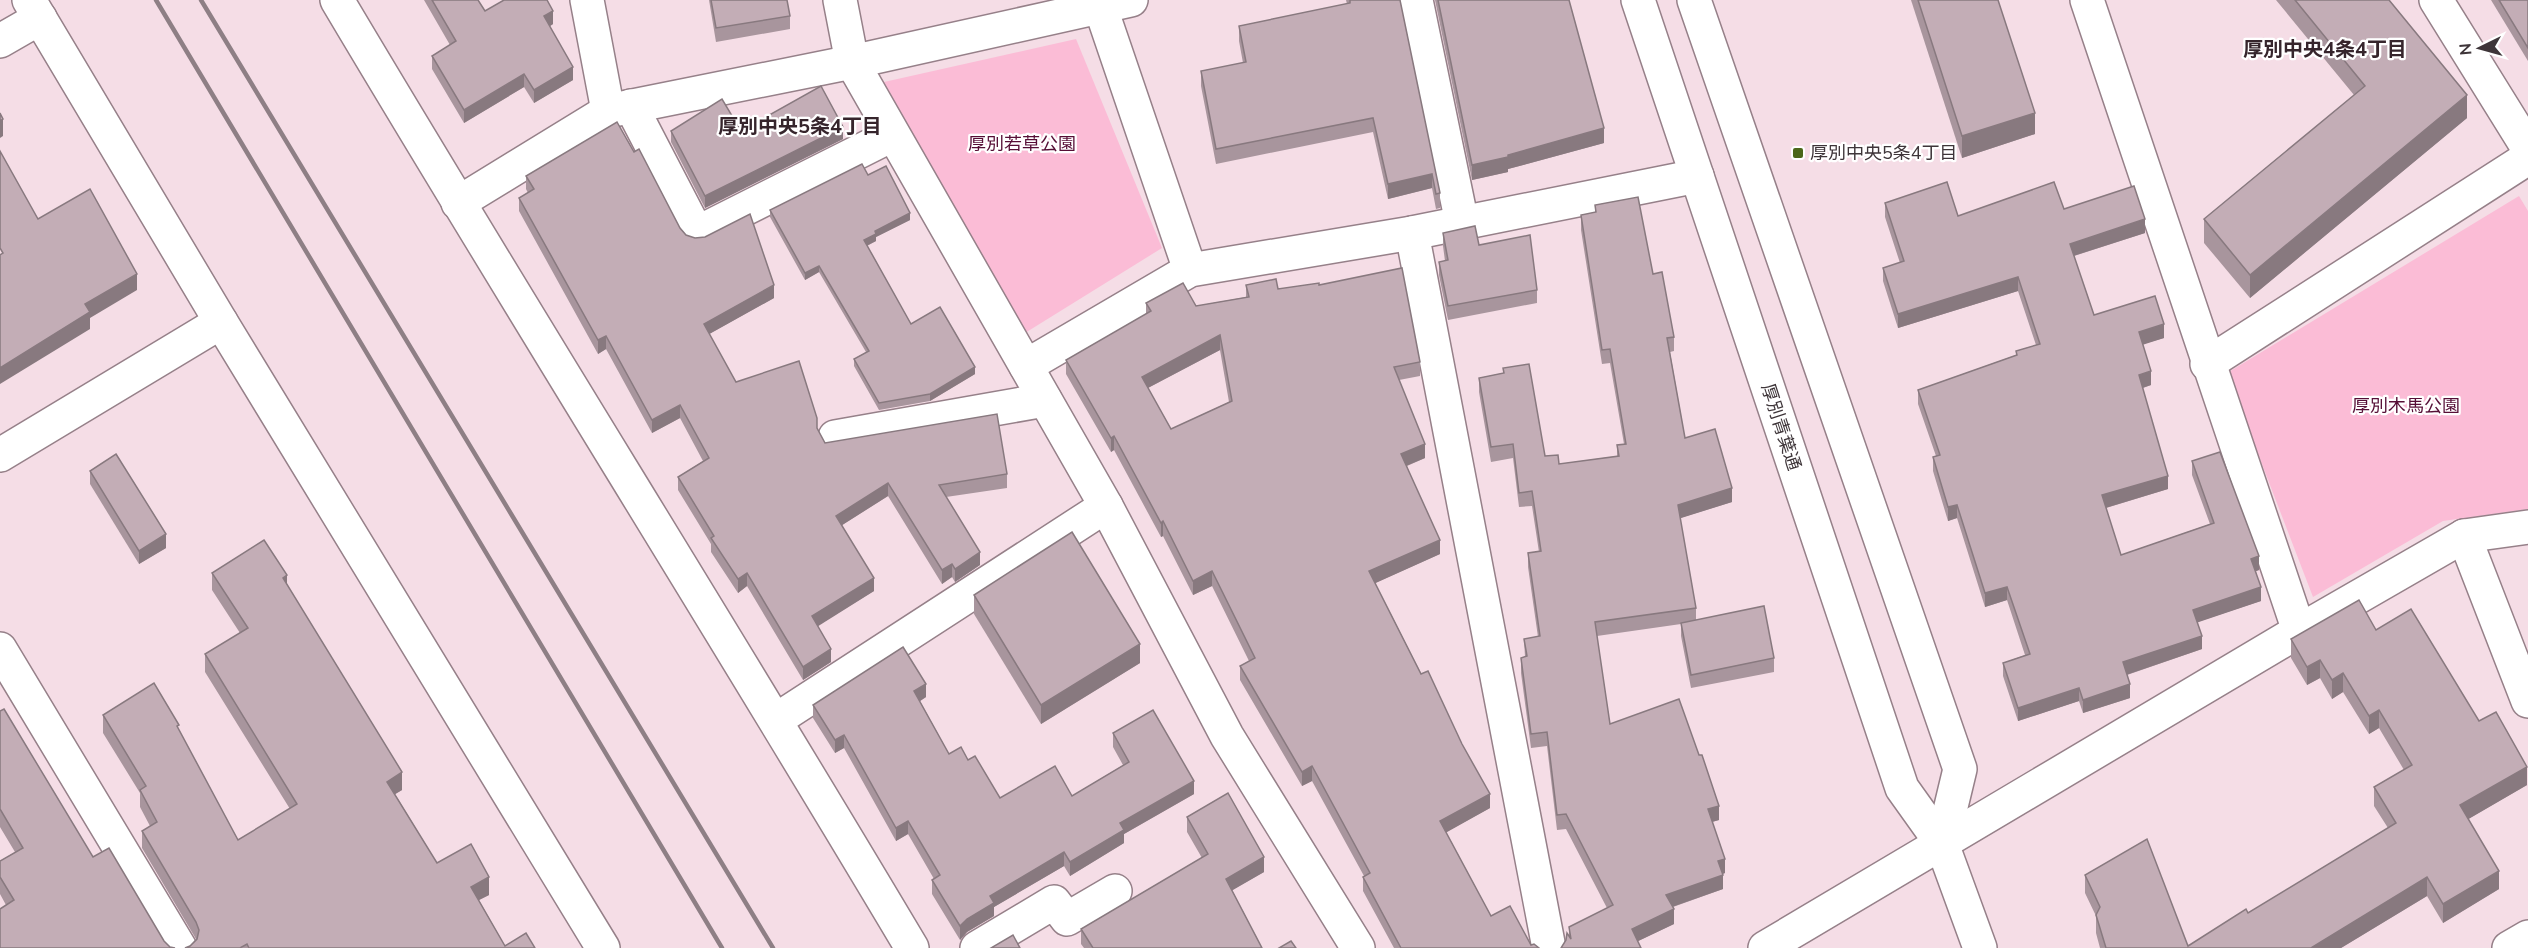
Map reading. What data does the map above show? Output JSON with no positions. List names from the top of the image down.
{
  "streets": {
    "street": ["厚別青葉通"]
  },
  "districts": ["厚別中央4条4丁目", "厚別中央5条4丁目"],
  "parks": ["厚別若草公園", "厚別木馬公園"],
  "places": {
    "transit": ["厚別中央5条4丁目"]
  },
  "north": "left"
}
